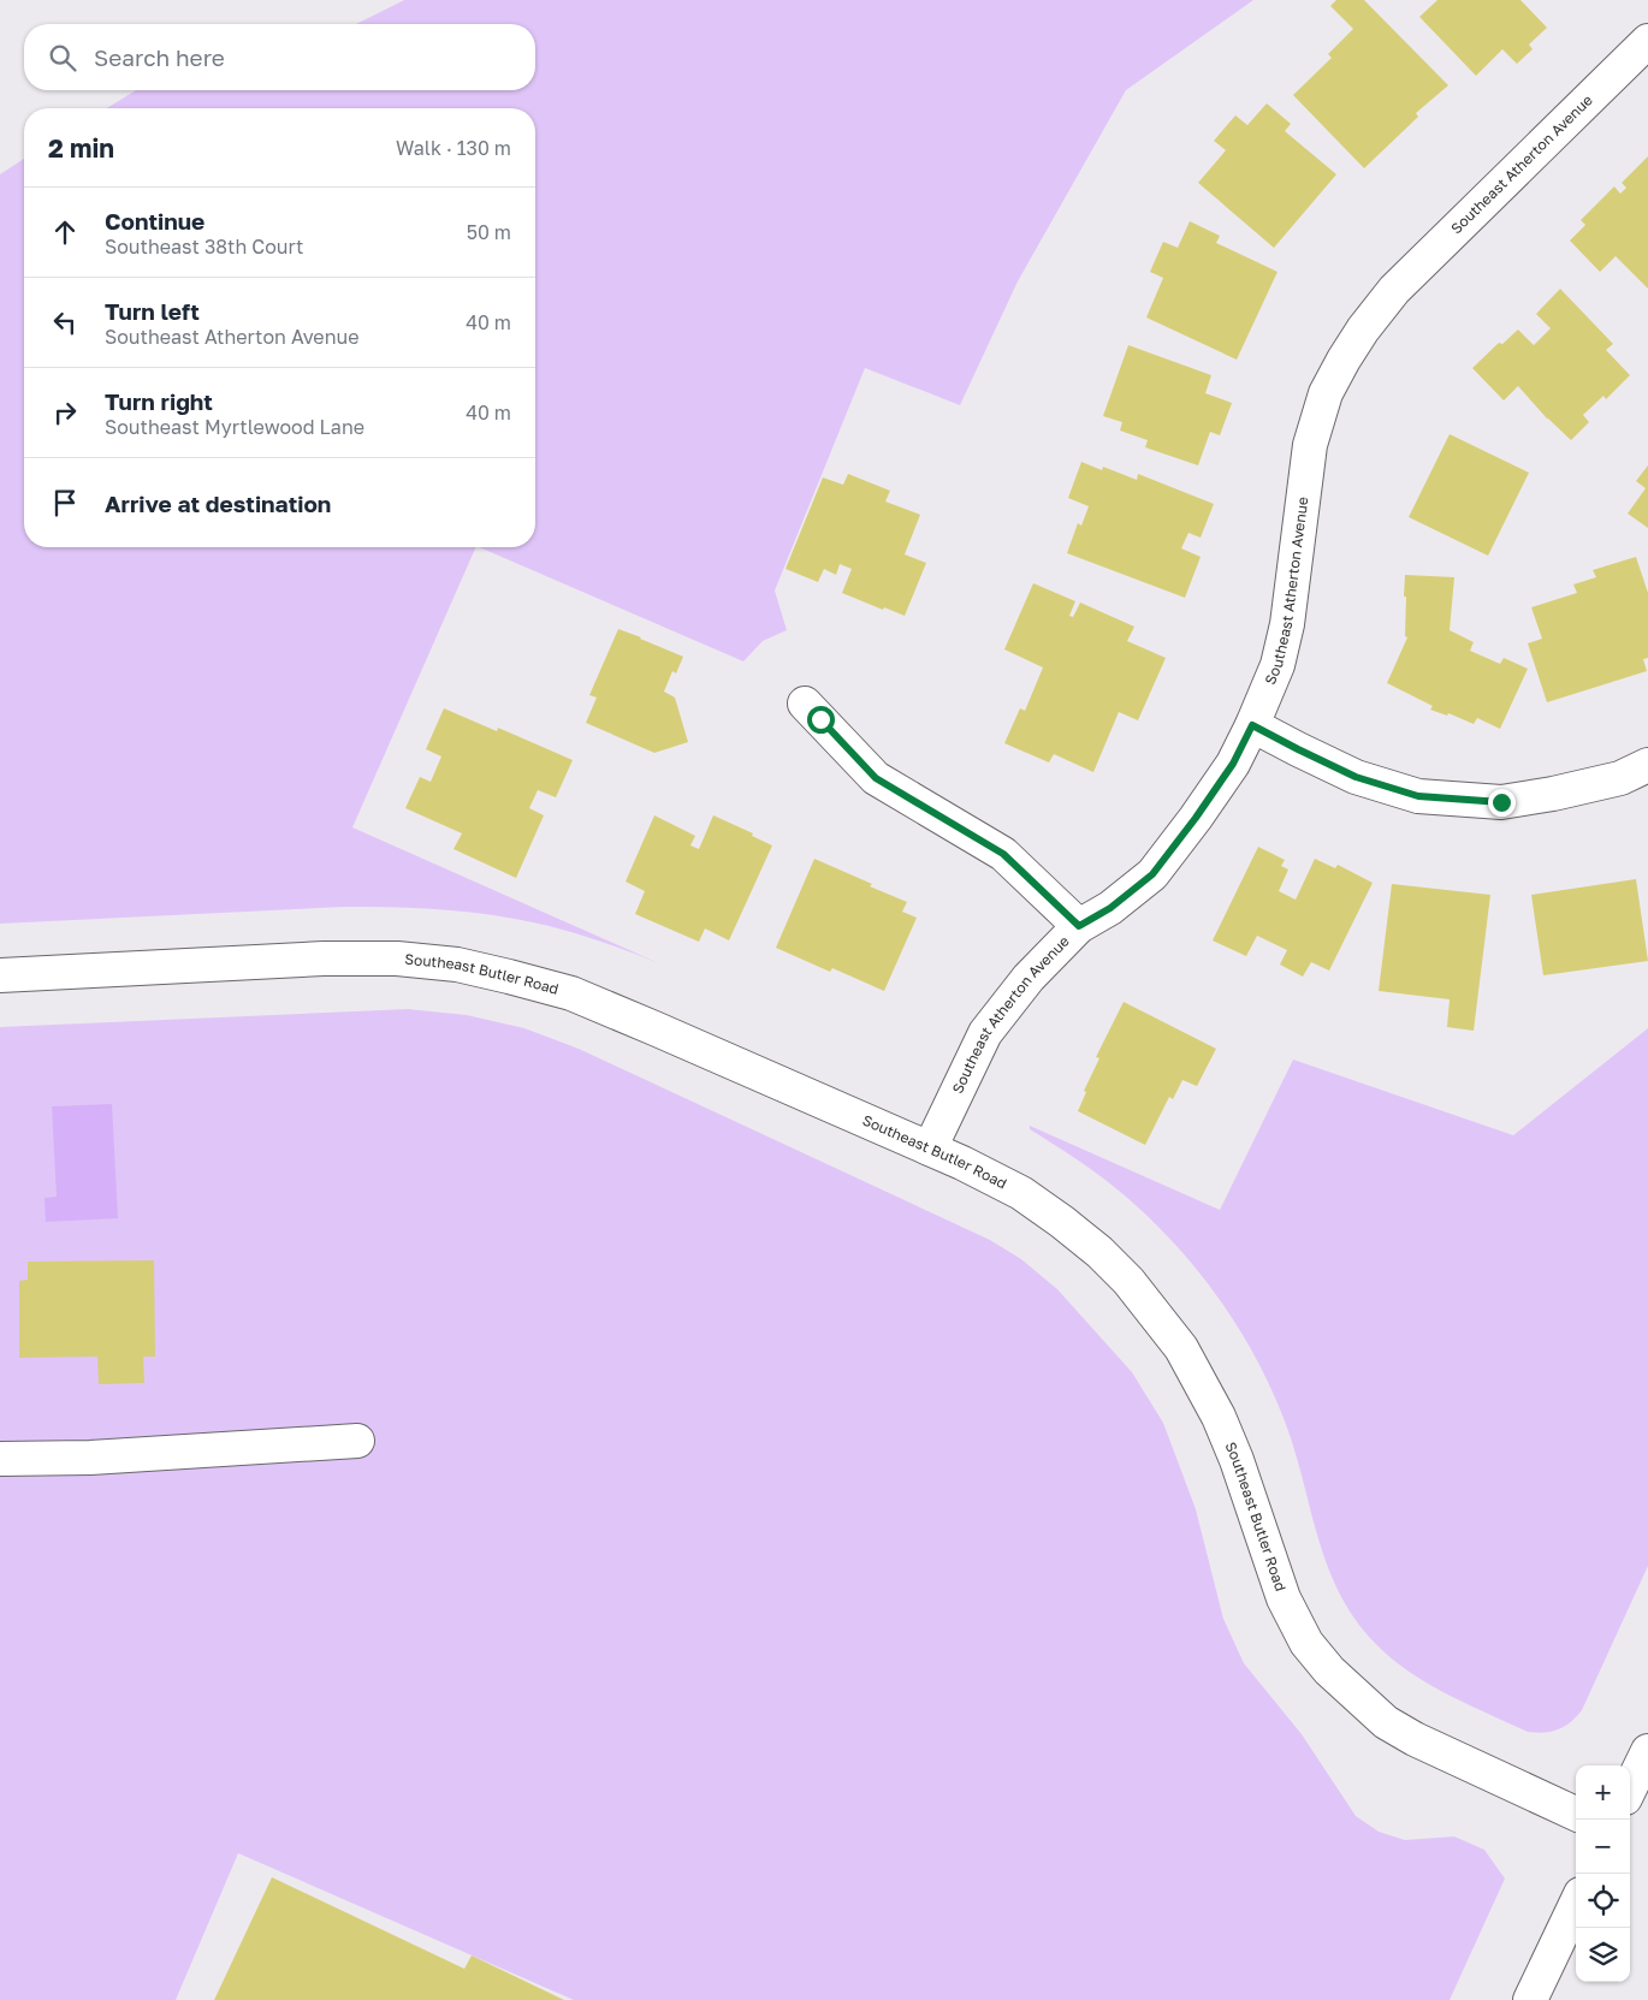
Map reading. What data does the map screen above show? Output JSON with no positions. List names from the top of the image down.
{
  "streets": {
    "street": ["Southeast Atherton Avenue", "Southeast Butler Road"]
  },
  "crossings": [
    ["Southeast Atherton Avenue", "Southeast Butler Road"]
  ],
  "page": {
    "search": "Search here",
    "heading": ["2 min", "Walk · 130 m"],
    "list": [
      ["Continue", "Southeast 38th Court", "50 m"],
      ["Turn left", "Southeast Atherton Avenue", "40 m"],
      ["Turn right", "Southeast Myrtlewood Lane", "40 m"],
      "Arrive at destination"
    ],
    "map_buttons": ["+", "−"]
  }
}
